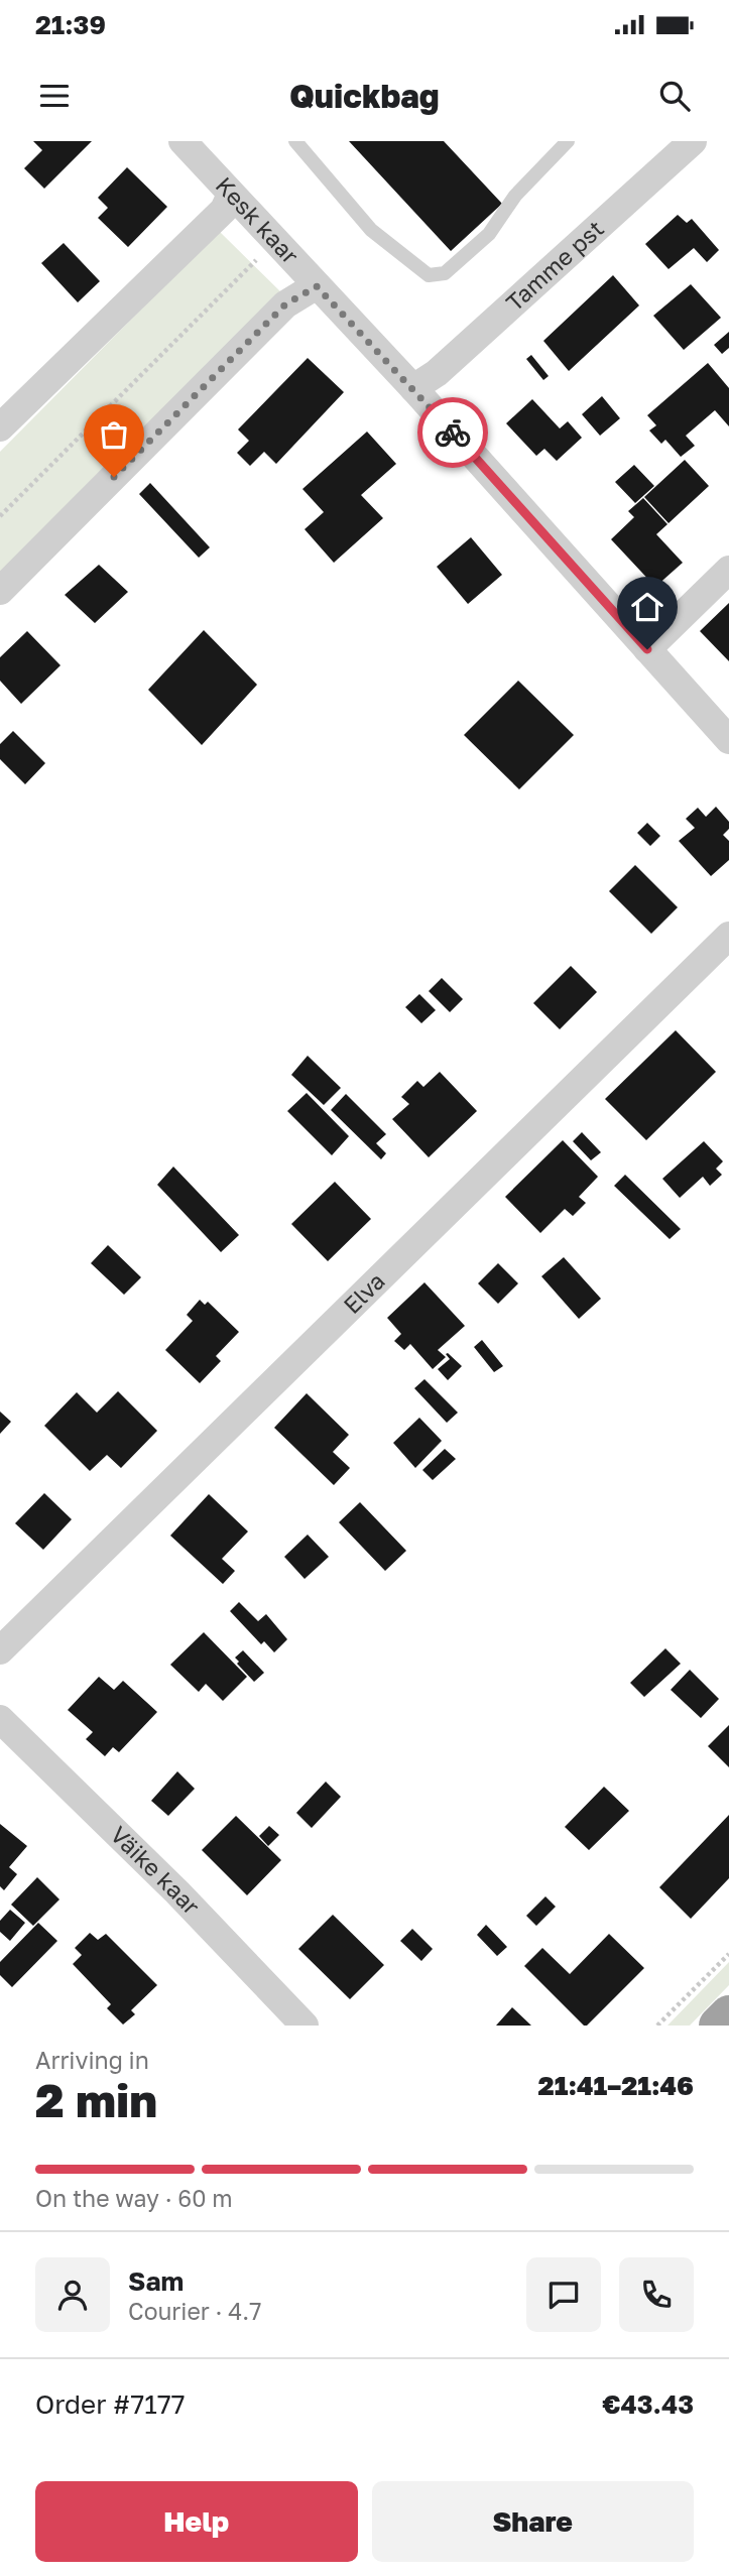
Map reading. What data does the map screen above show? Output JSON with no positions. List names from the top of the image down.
{
  "streets": {
    "street": [
      "Kesk kaar",
      "Tamme pst",
      "Elva",
      "Väike kaar"
    ]
  },
  "crossings": [
    ["Kesk kaar", "Tamme pst"]
  ],
  "page": {
    "status": "21:39",
    "header": "Quickbag",
    "heading": ["2 min", "Arriving in", "21:41–21:46"],
    "panel": [
      "Sam",
      "Courier · 4.7",
      "Order #7177",
      "€43.43"
    ],
    "bar": "On the way · 60 m",
    "buttons": ["Help", "Share"]
  }
}
